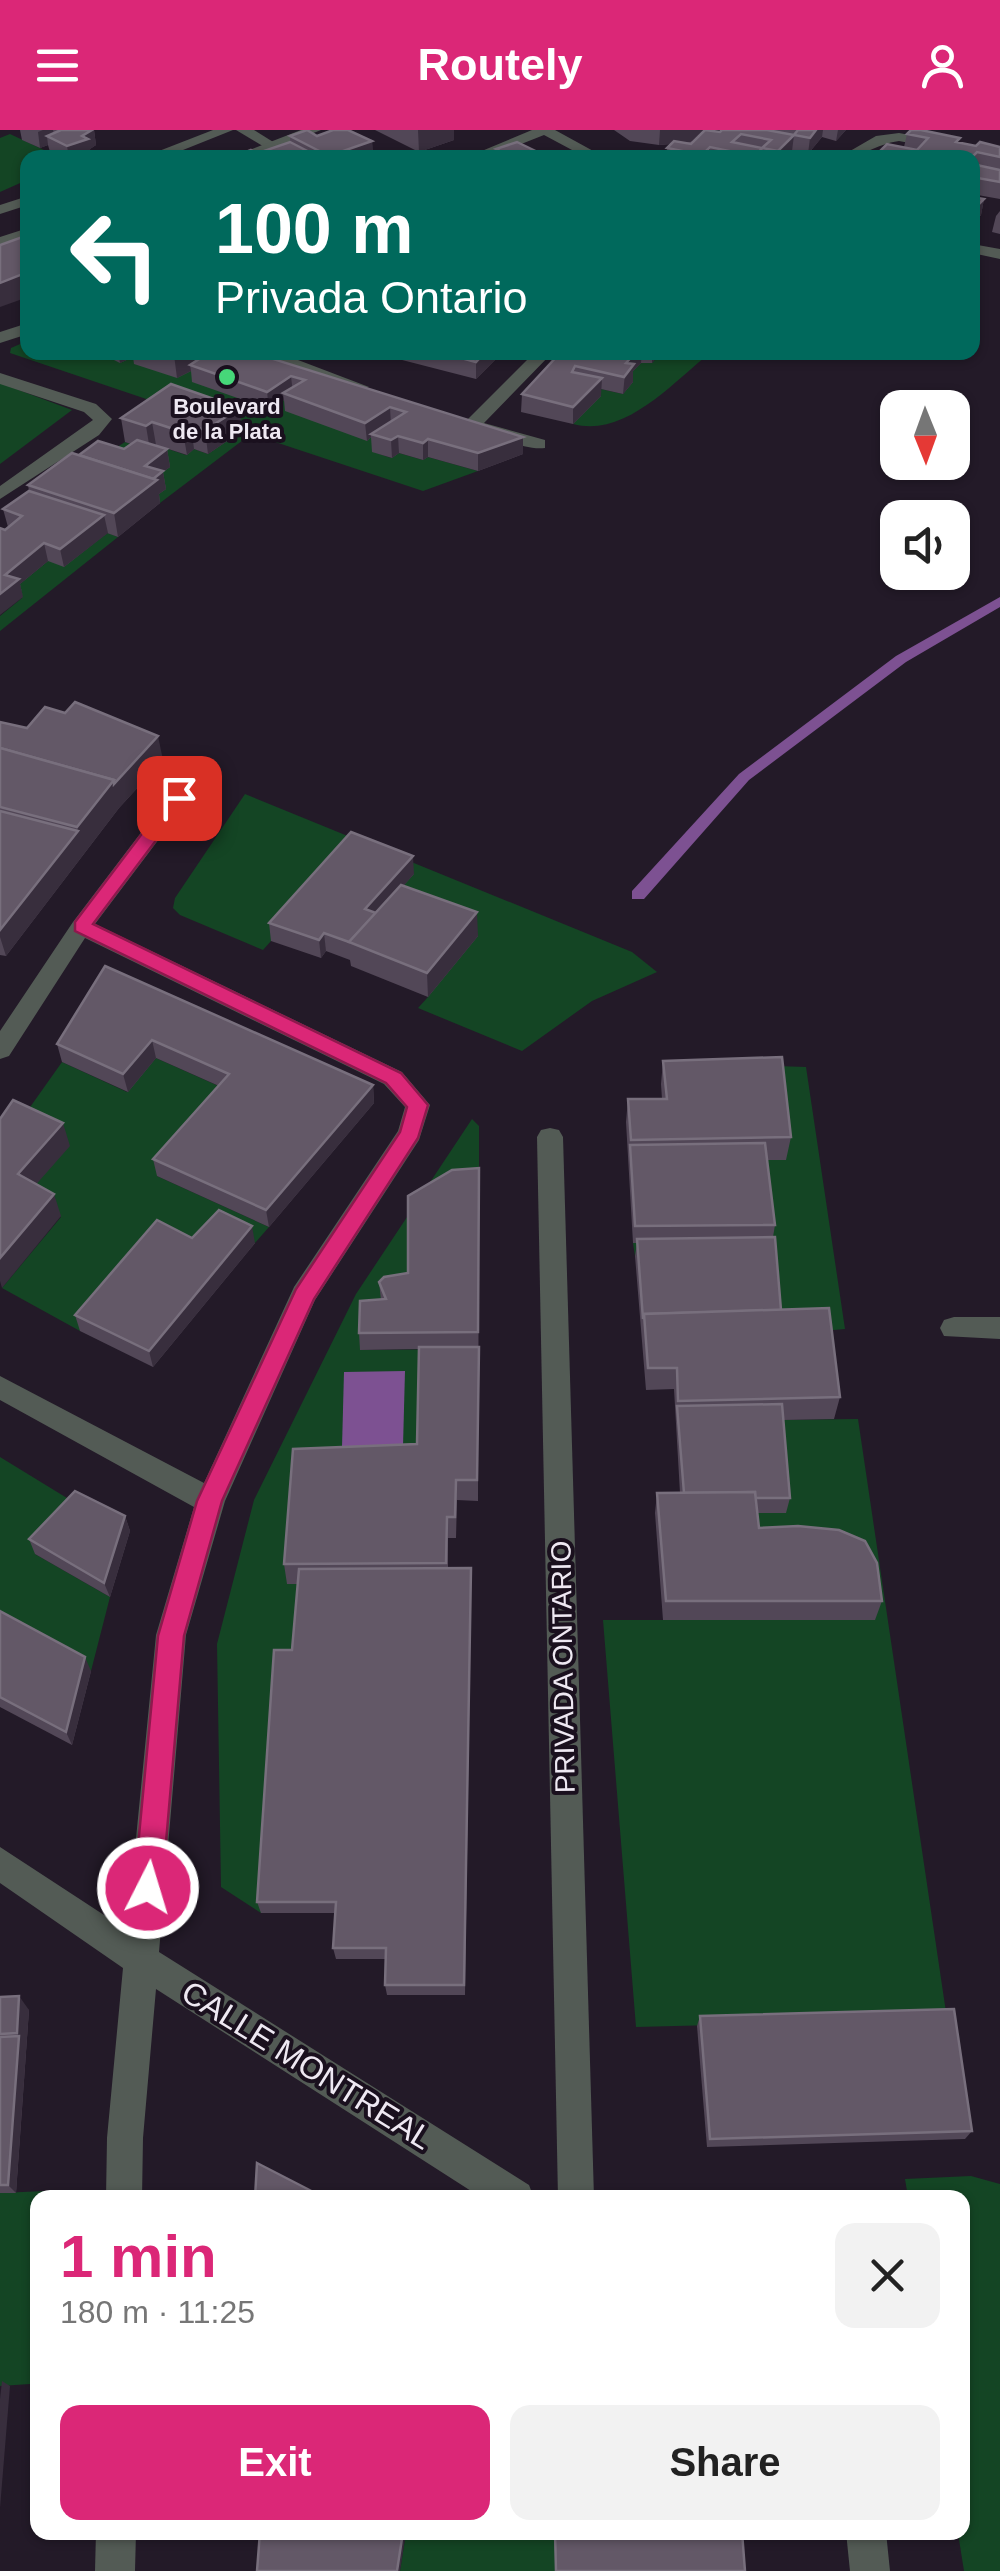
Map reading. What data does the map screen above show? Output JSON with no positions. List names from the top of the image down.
{
  "streets": {
    "street": ["PRIVADA ONTARIO", "CALLE MONTREAL"]
  },
  "places": ["Boulevard de la Plata"],
  "north": "bottom",
  "page": {
    "header": "Routely",
    "turn": ["100 m", "Privada Ontario"],
    "heading": ["1 min", "180 m · 11:25"],
    "buttons": ["Exit", "Share"]
  }
}
